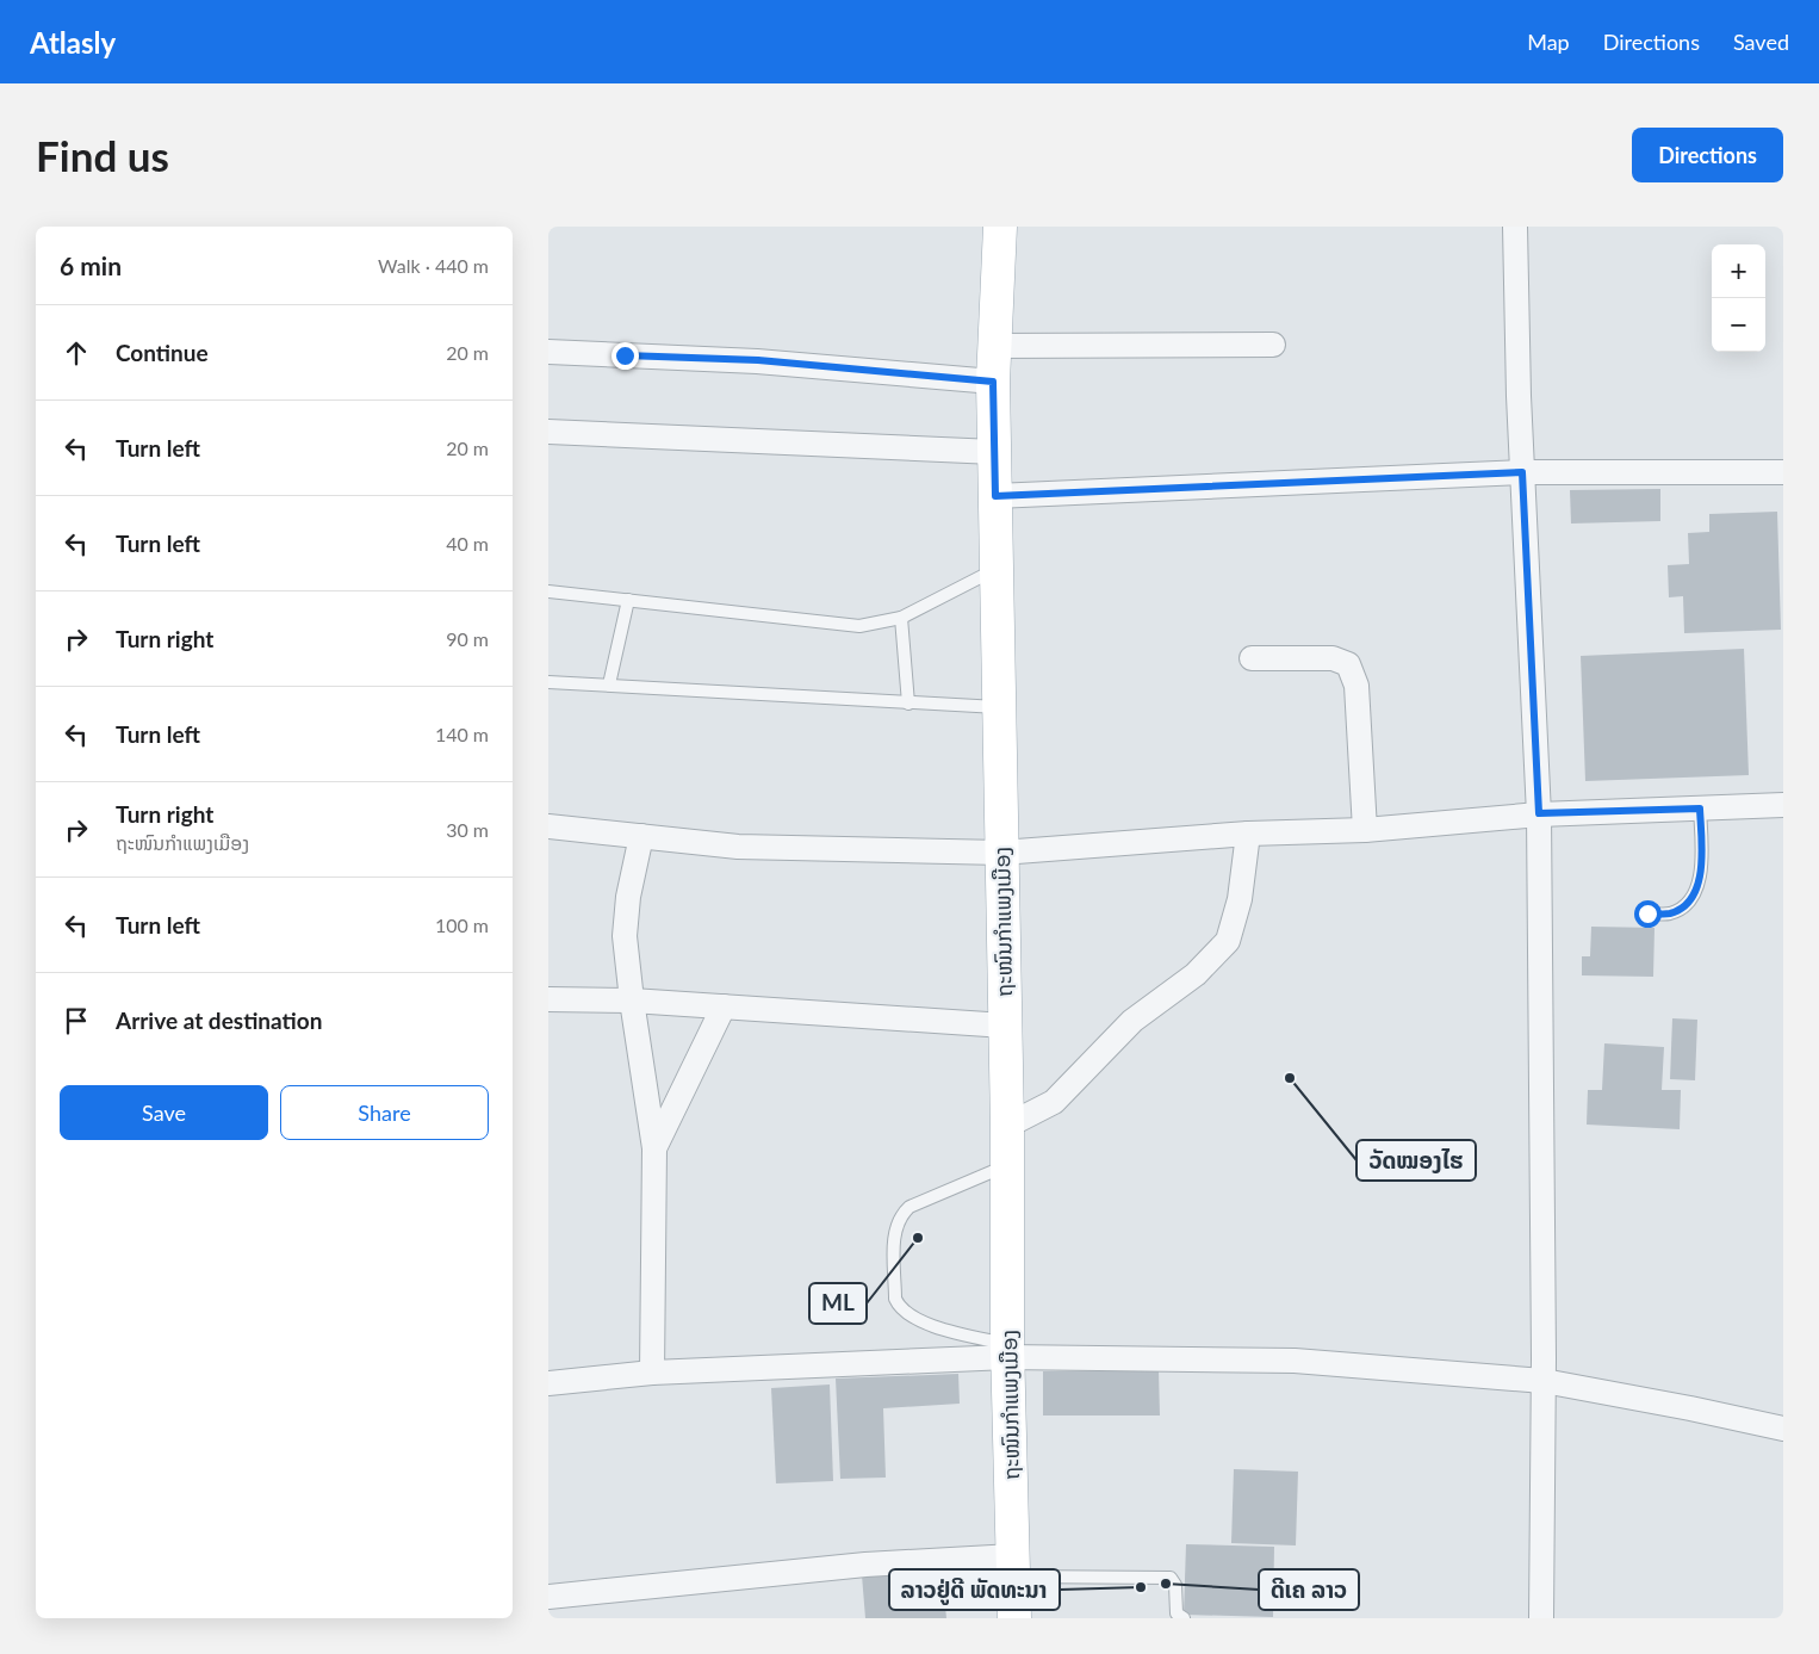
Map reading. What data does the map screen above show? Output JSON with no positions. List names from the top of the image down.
{
  "streets": {
    "main road": ["ຖະໜົນກຳແພງເມືອງ"]
  },
  "places": [
    "ວັດໝອງໄຮ",
    "ML",
    "ດີເຄ ລາວ",
    "ລາວຢູ່ດີ ພັດທະນາ"
  ],
  "page": {
    "header": "Atlasly",
    "nav": ["Map", "Directions", "Saved"],
    "buttons": [
      "Directions",
      ["Save", "Share"]
    ],
    "title": "Find us",
    "heading": ["6 min", "Walk · 440 m"],
    "map_buttons": ["+", "−"],
    "list": [
      ["Continue", "20 m"],
      ["Turn left", "20 m"],
      ["Turn left", "40 m"],
      ["Turn right", "90 m"],
      ["Turn left", "140 m"],
      ["Turn right", "ຖະໜົນກຳແພງເມືອງ", "30 m"],
      ["Turn left", "100 m"],
      "Arrive at destination"
    ]
  }
}
